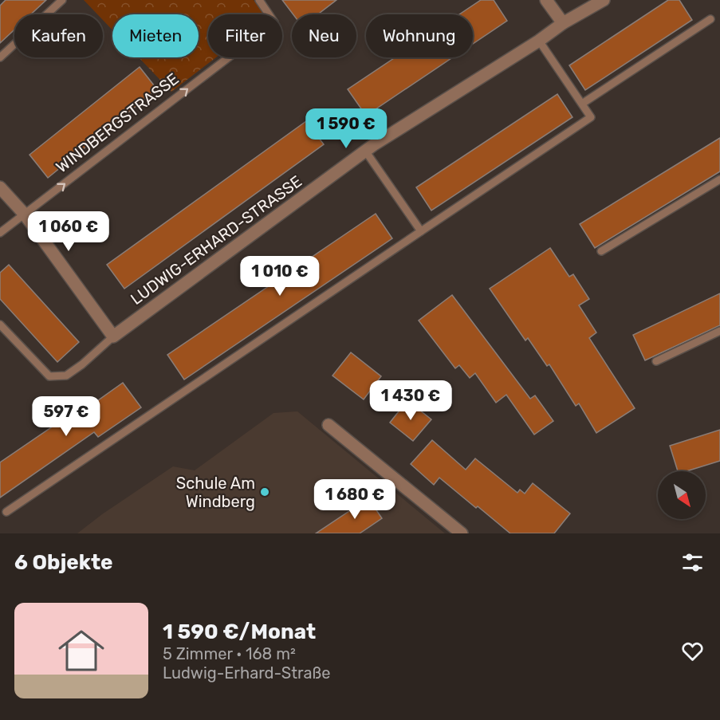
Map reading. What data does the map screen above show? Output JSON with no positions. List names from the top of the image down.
{
  "streets": {
    "street": ["LUDWIG-ERHARD-STRASSE"],
    "lane": ["WINDBERGSTRASSE"]
  },
  "one_way": ["WINDBERGSTRASSE"],
  "places": ["Schule Am Windberg"],
  "north": "bottom right",
  "page": {
    "chip": [
      "Kaufen",
      "Mieten",
      "Filter",
      "Neu",
      "Wohnung"
    ],
    "price": [
      "1 590 €",
      "1 060 €",
      "1 010 €",
      "1 430 €",
      "597 €",
      "1 680 €"
    ],
    "heading": "6 Objekte",
    "list": [
      {
        "name": "1 590 €/Monat",
        "note": "5 Zimmer · 168 m² · Ludwig-Erhard-Straße"
      }
    ]
  }
}
